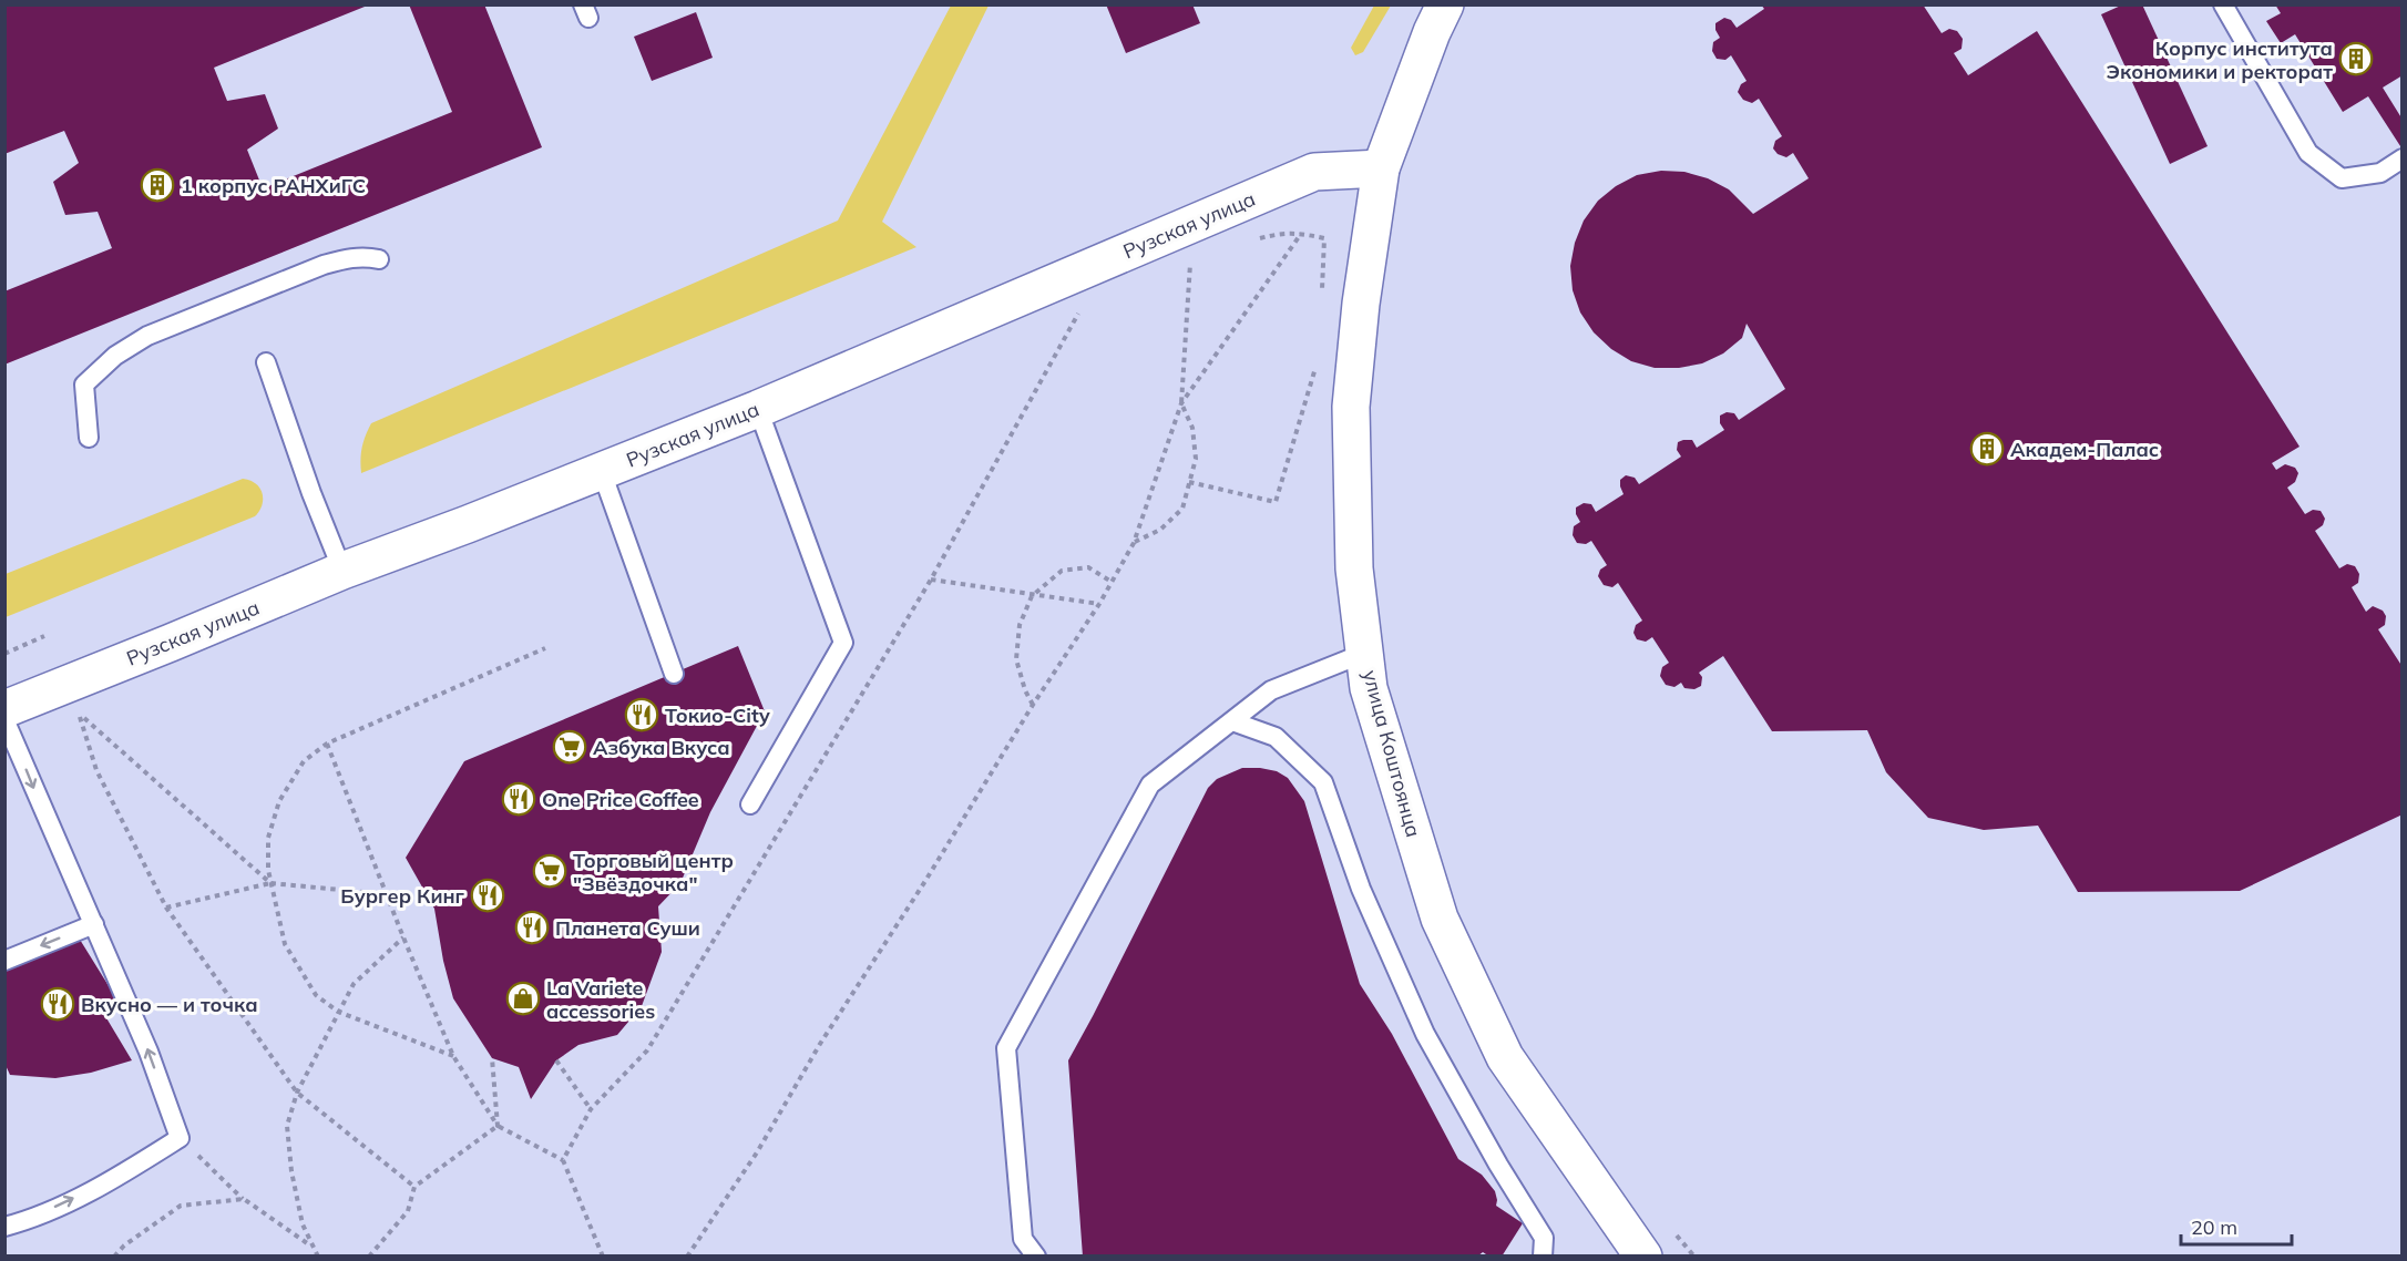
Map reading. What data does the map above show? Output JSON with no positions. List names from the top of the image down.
{
  "streets": {
    "street": ["Рузская улица", "улица Коштоянца"]
  },
  "crossings": [
    ["Рузская улица", "улица Коштоянца"]
  ],
  "places": {
    "building": ["Корпус института Экономики и ректорат", "1 корпус РАНХиГС", "Академ-Палас"],
    "restaurant": [
      "Токио-City",
      "One Price Coffee",
      "Бургер Кинг",
      "Планета Суши",
      "Вкусно — и точка"
    ],
    "supermarket": ["Азбука Вкуса", "Торговый центр \"Звёздочка\""],
    "shop": ["La Variete accessories"]
  },
  "scale_bar": "20 m"
}
